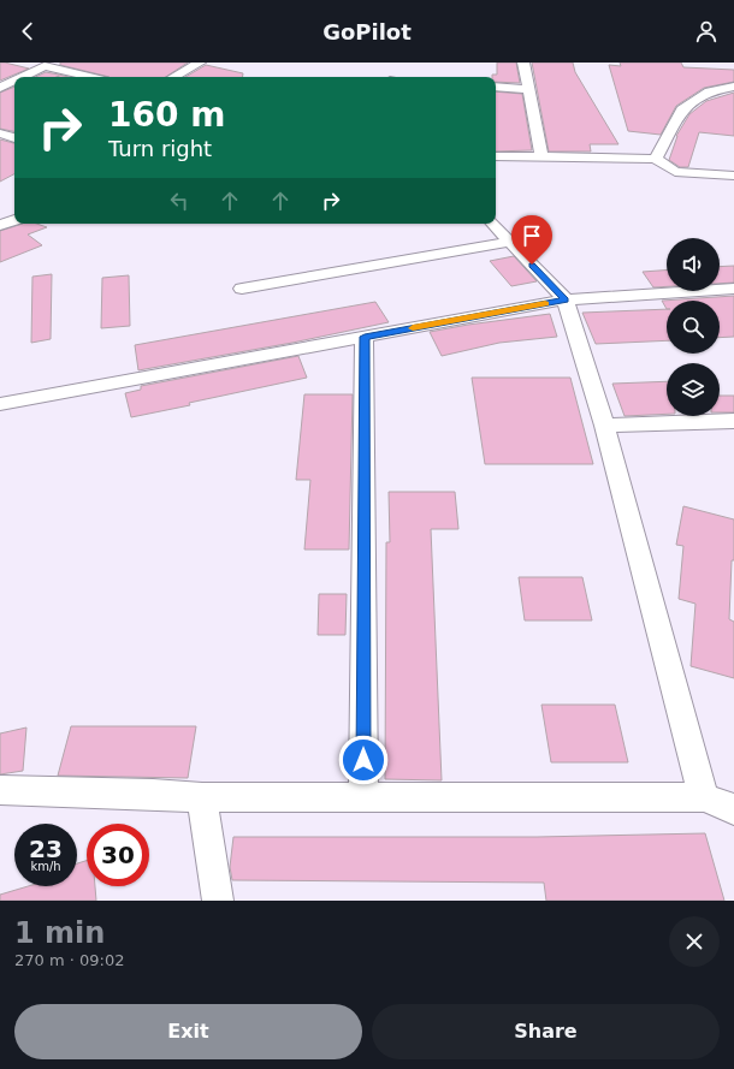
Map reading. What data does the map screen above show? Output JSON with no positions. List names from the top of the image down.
{
  "page": {
    "header": "GoPilot",
    "turn": ["160 m", "Turn right"],
    "speed": "23 km/h",
    "limit": "30",
    "heading": ["1 min", "270 m · 09:02"],
    "buttons": ["Exit", "Share"]
  }
}
